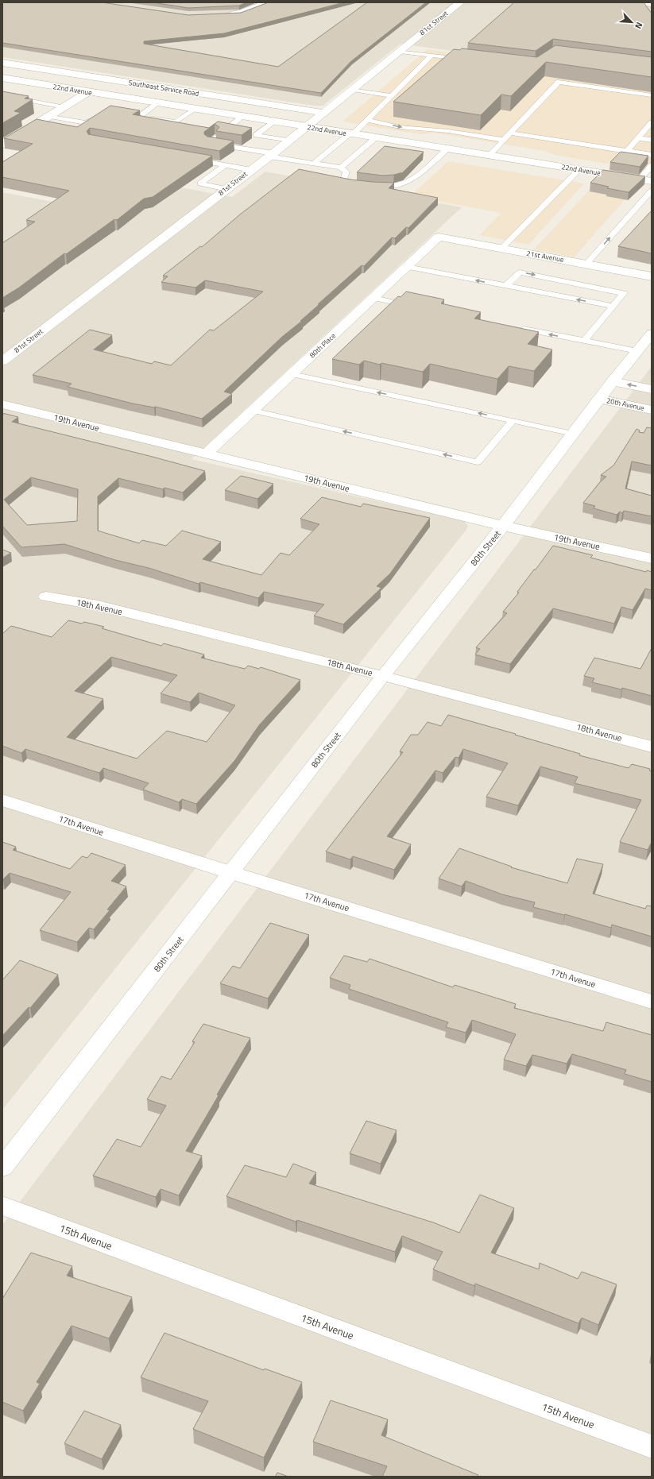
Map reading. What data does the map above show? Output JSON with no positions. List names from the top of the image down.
{
  "streets": {
    "street": [
      "81st Street",
      "Southeast Service Road",
      "22nd Avenue",
      "21st Avenue",
      "80th Place",
      "20th Avenue",
      "19th Avenue",
      "80th Street",
      "18th Avenue",
      "17th Avenue",
      "15th Avenue"
    ]
  },
  "crossings": [
    ["81st Street", "Southeast Service Road"],
    ["81st Street", "22nd Avenue"],
    ["21st Avenue", "80th Place"],
    ["80th Place", "19th Avenue"],
    ["20th Avenue", "80th Street"],
    ["19th Avenue", "80th Street"],
    ["80th Street", "18th Avenue"],
    ["80th Street", "17th Avenue"]
  ],
  "north": "bottom right"
}
